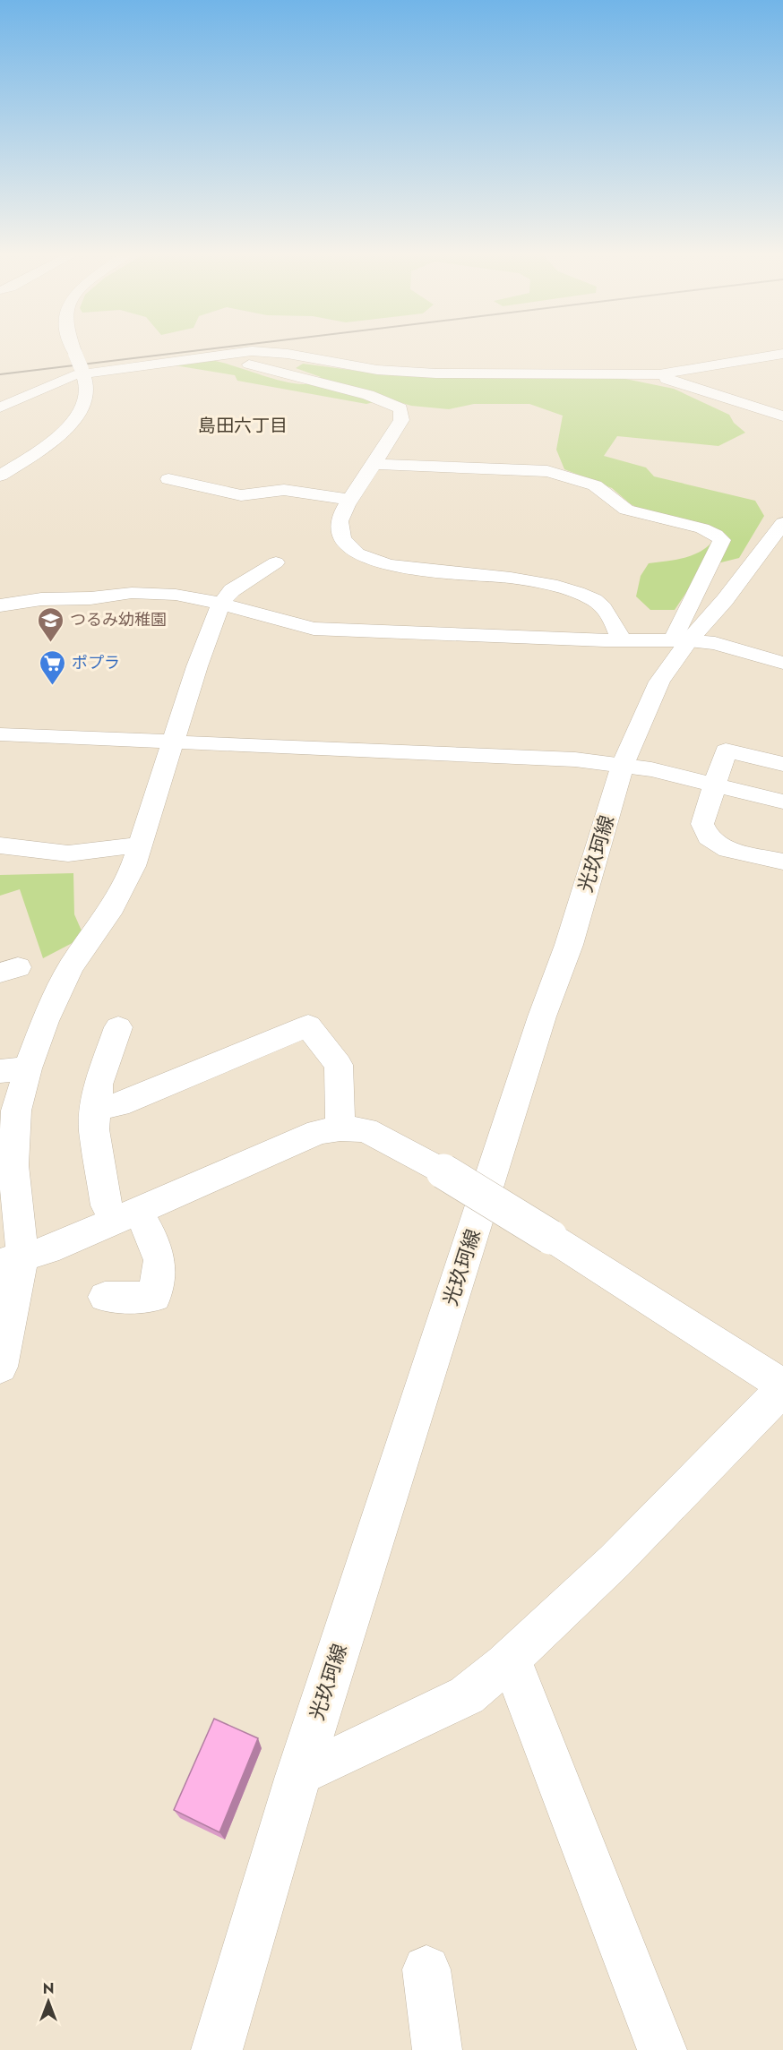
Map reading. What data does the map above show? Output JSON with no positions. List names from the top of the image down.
{
  "streets": {
    "main road": ["光玖珂線"]
  },
  "districts": ["島田六丁目"],
  "places": {
    "school or university": ["つるみ幼稚園"],
    "supermarket": ["ポプラ"]
  },
  "north": "top"
}
